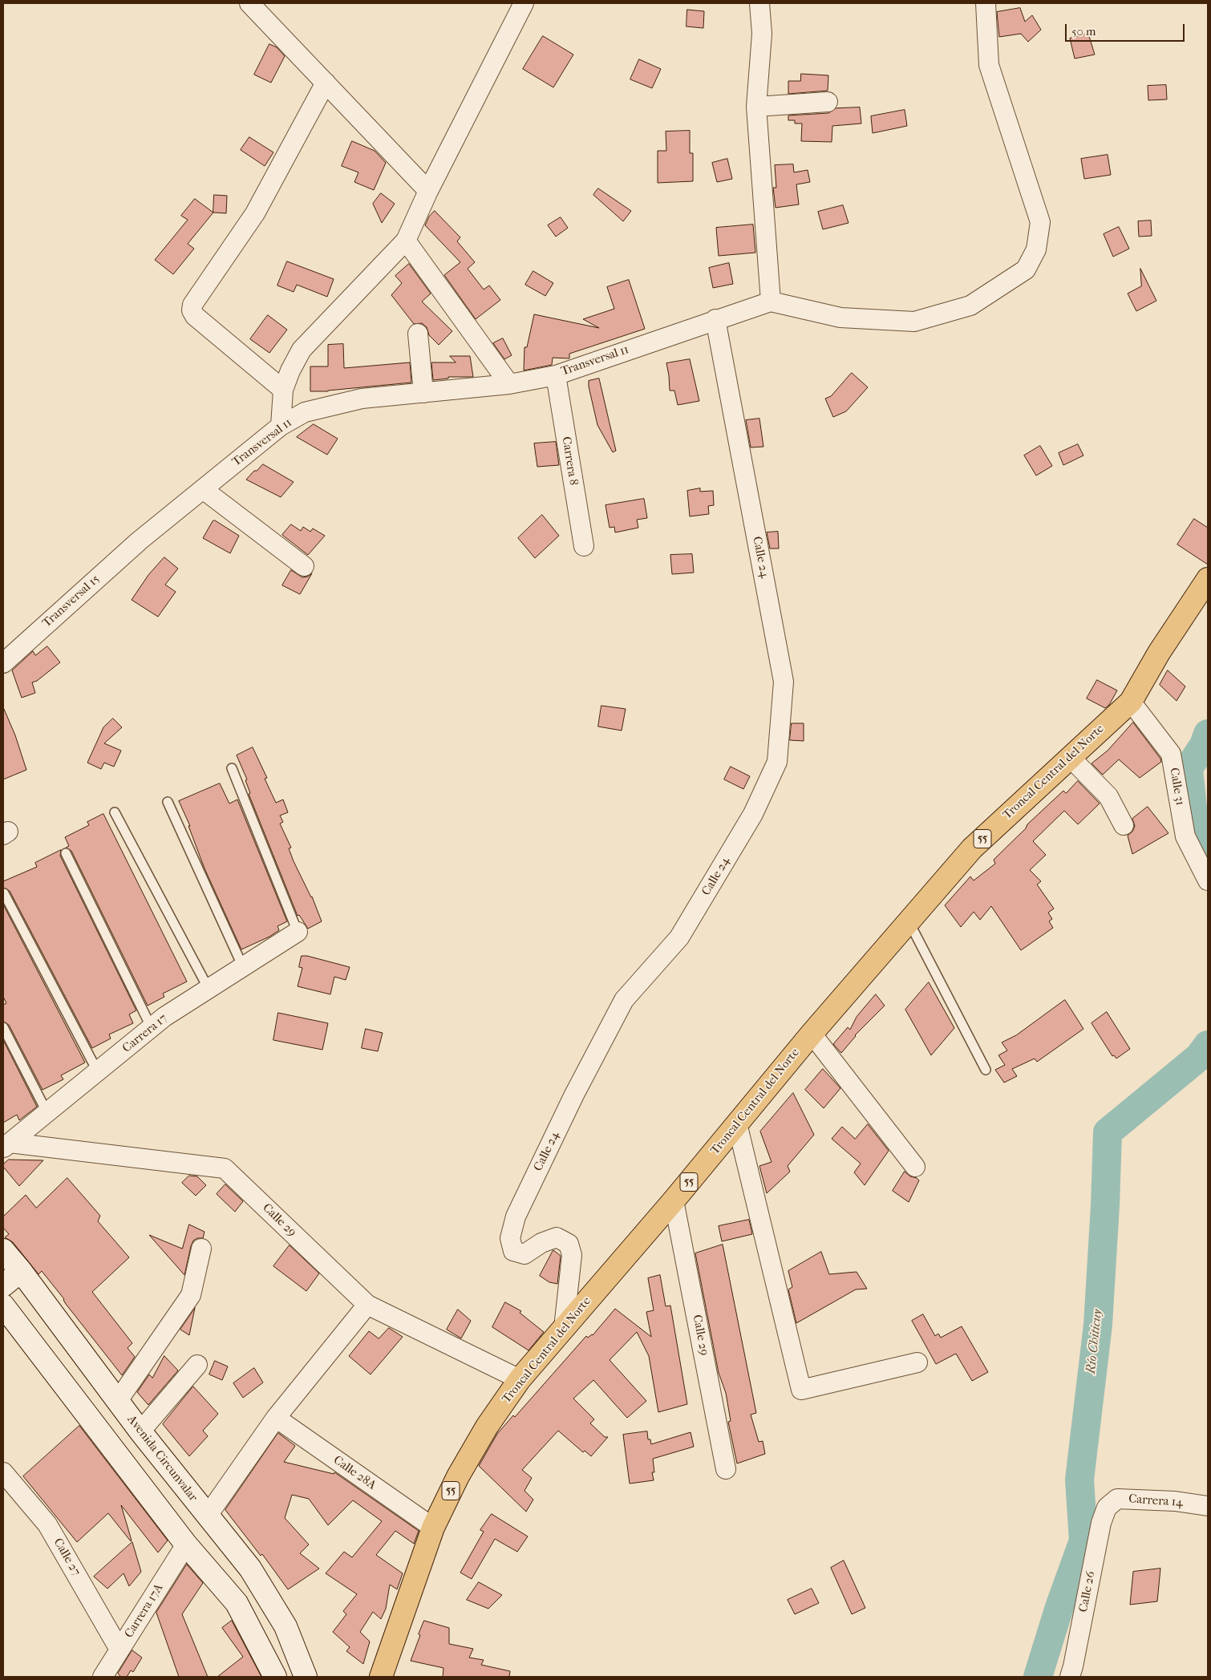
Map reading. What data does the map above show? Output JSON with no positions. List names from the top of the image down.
{
  "streets": {
    "highway": ["Troncal Central del Norte", "55"],
    "main road": ["Avenida Circunvalar"],
    "street": [
      "Transversal 11",
      "Carrera 8",
      "Calle 24",
      "Transversal 15",
      "Calle 31",
      "Carrera 17",
      "Calle 29",
      "Calle 28A",
      "Carrera 14",
      "Calle 27",
      "Calle 26",
      "Carrera 17A"
    ]
  },
  "crossings": [
    ["Transversal 11", "Carrera 8"],
    ["Transversal 11", "Calle 24"],
    ["Transversal 11", "Transversal 15"],
    ["Calle 24", "Troncal Central del Norte"],
    ["Troncal Central del Norte", "Calle 31"],
    ["Troncal Central del Norte", "Calle 29"],
    ["Troncal Central del Norte", "Calle 28A"],
    ["Carrera 17", "Calle 29"],
    ["Carrera 14", "Calle 26"],
    ["Calle 27", "Carrera 17A"]
  ],
  "water": ["Río Chiticuy"],
  "scale_bar": "50 m"
}
